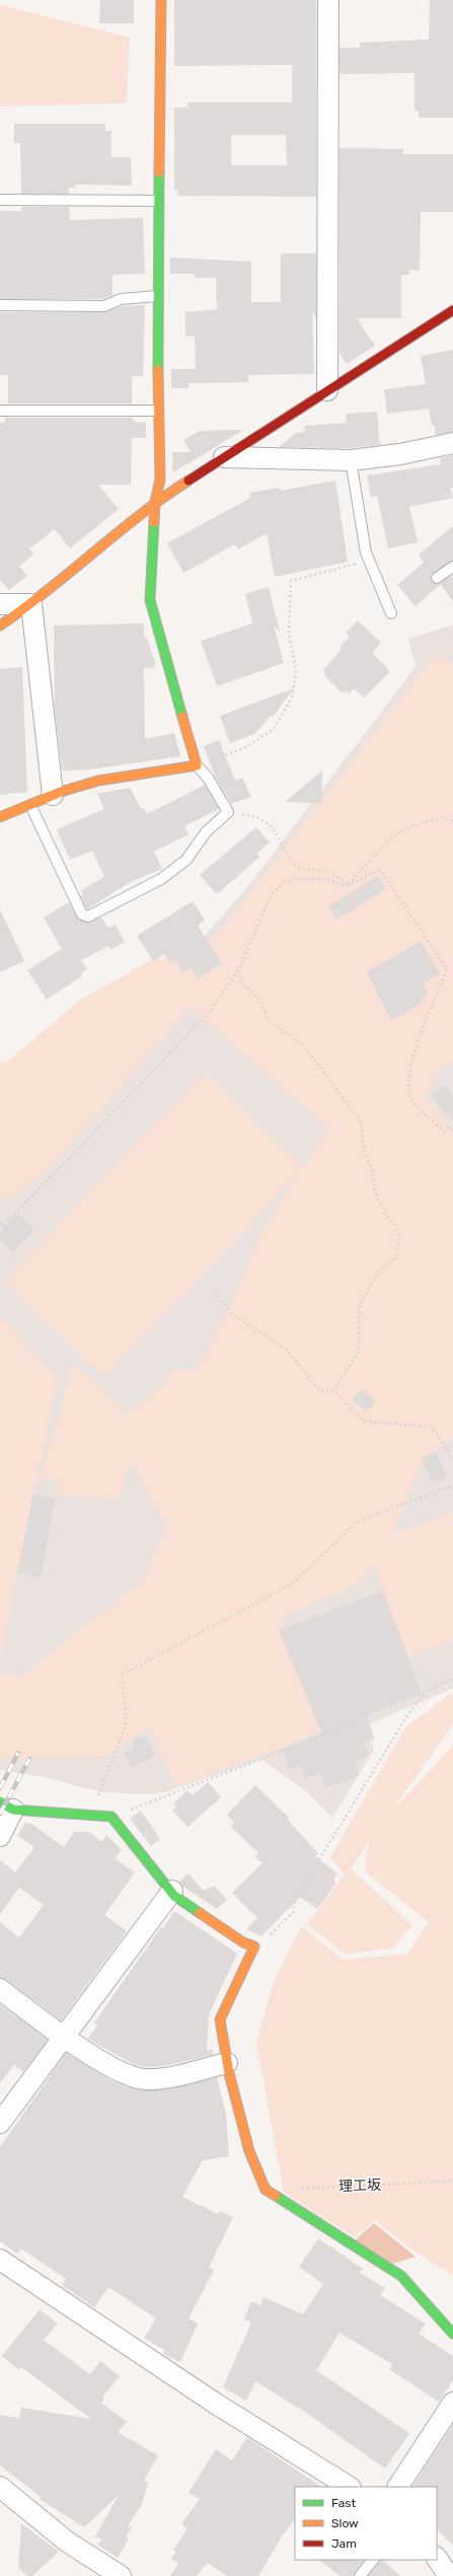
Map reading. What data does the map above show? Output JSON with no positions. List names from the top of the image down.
{
  "streets": {
    "path": ["理工坂"]
  },
  "legend": ["Fast", "Slow", "Jam"]
}
